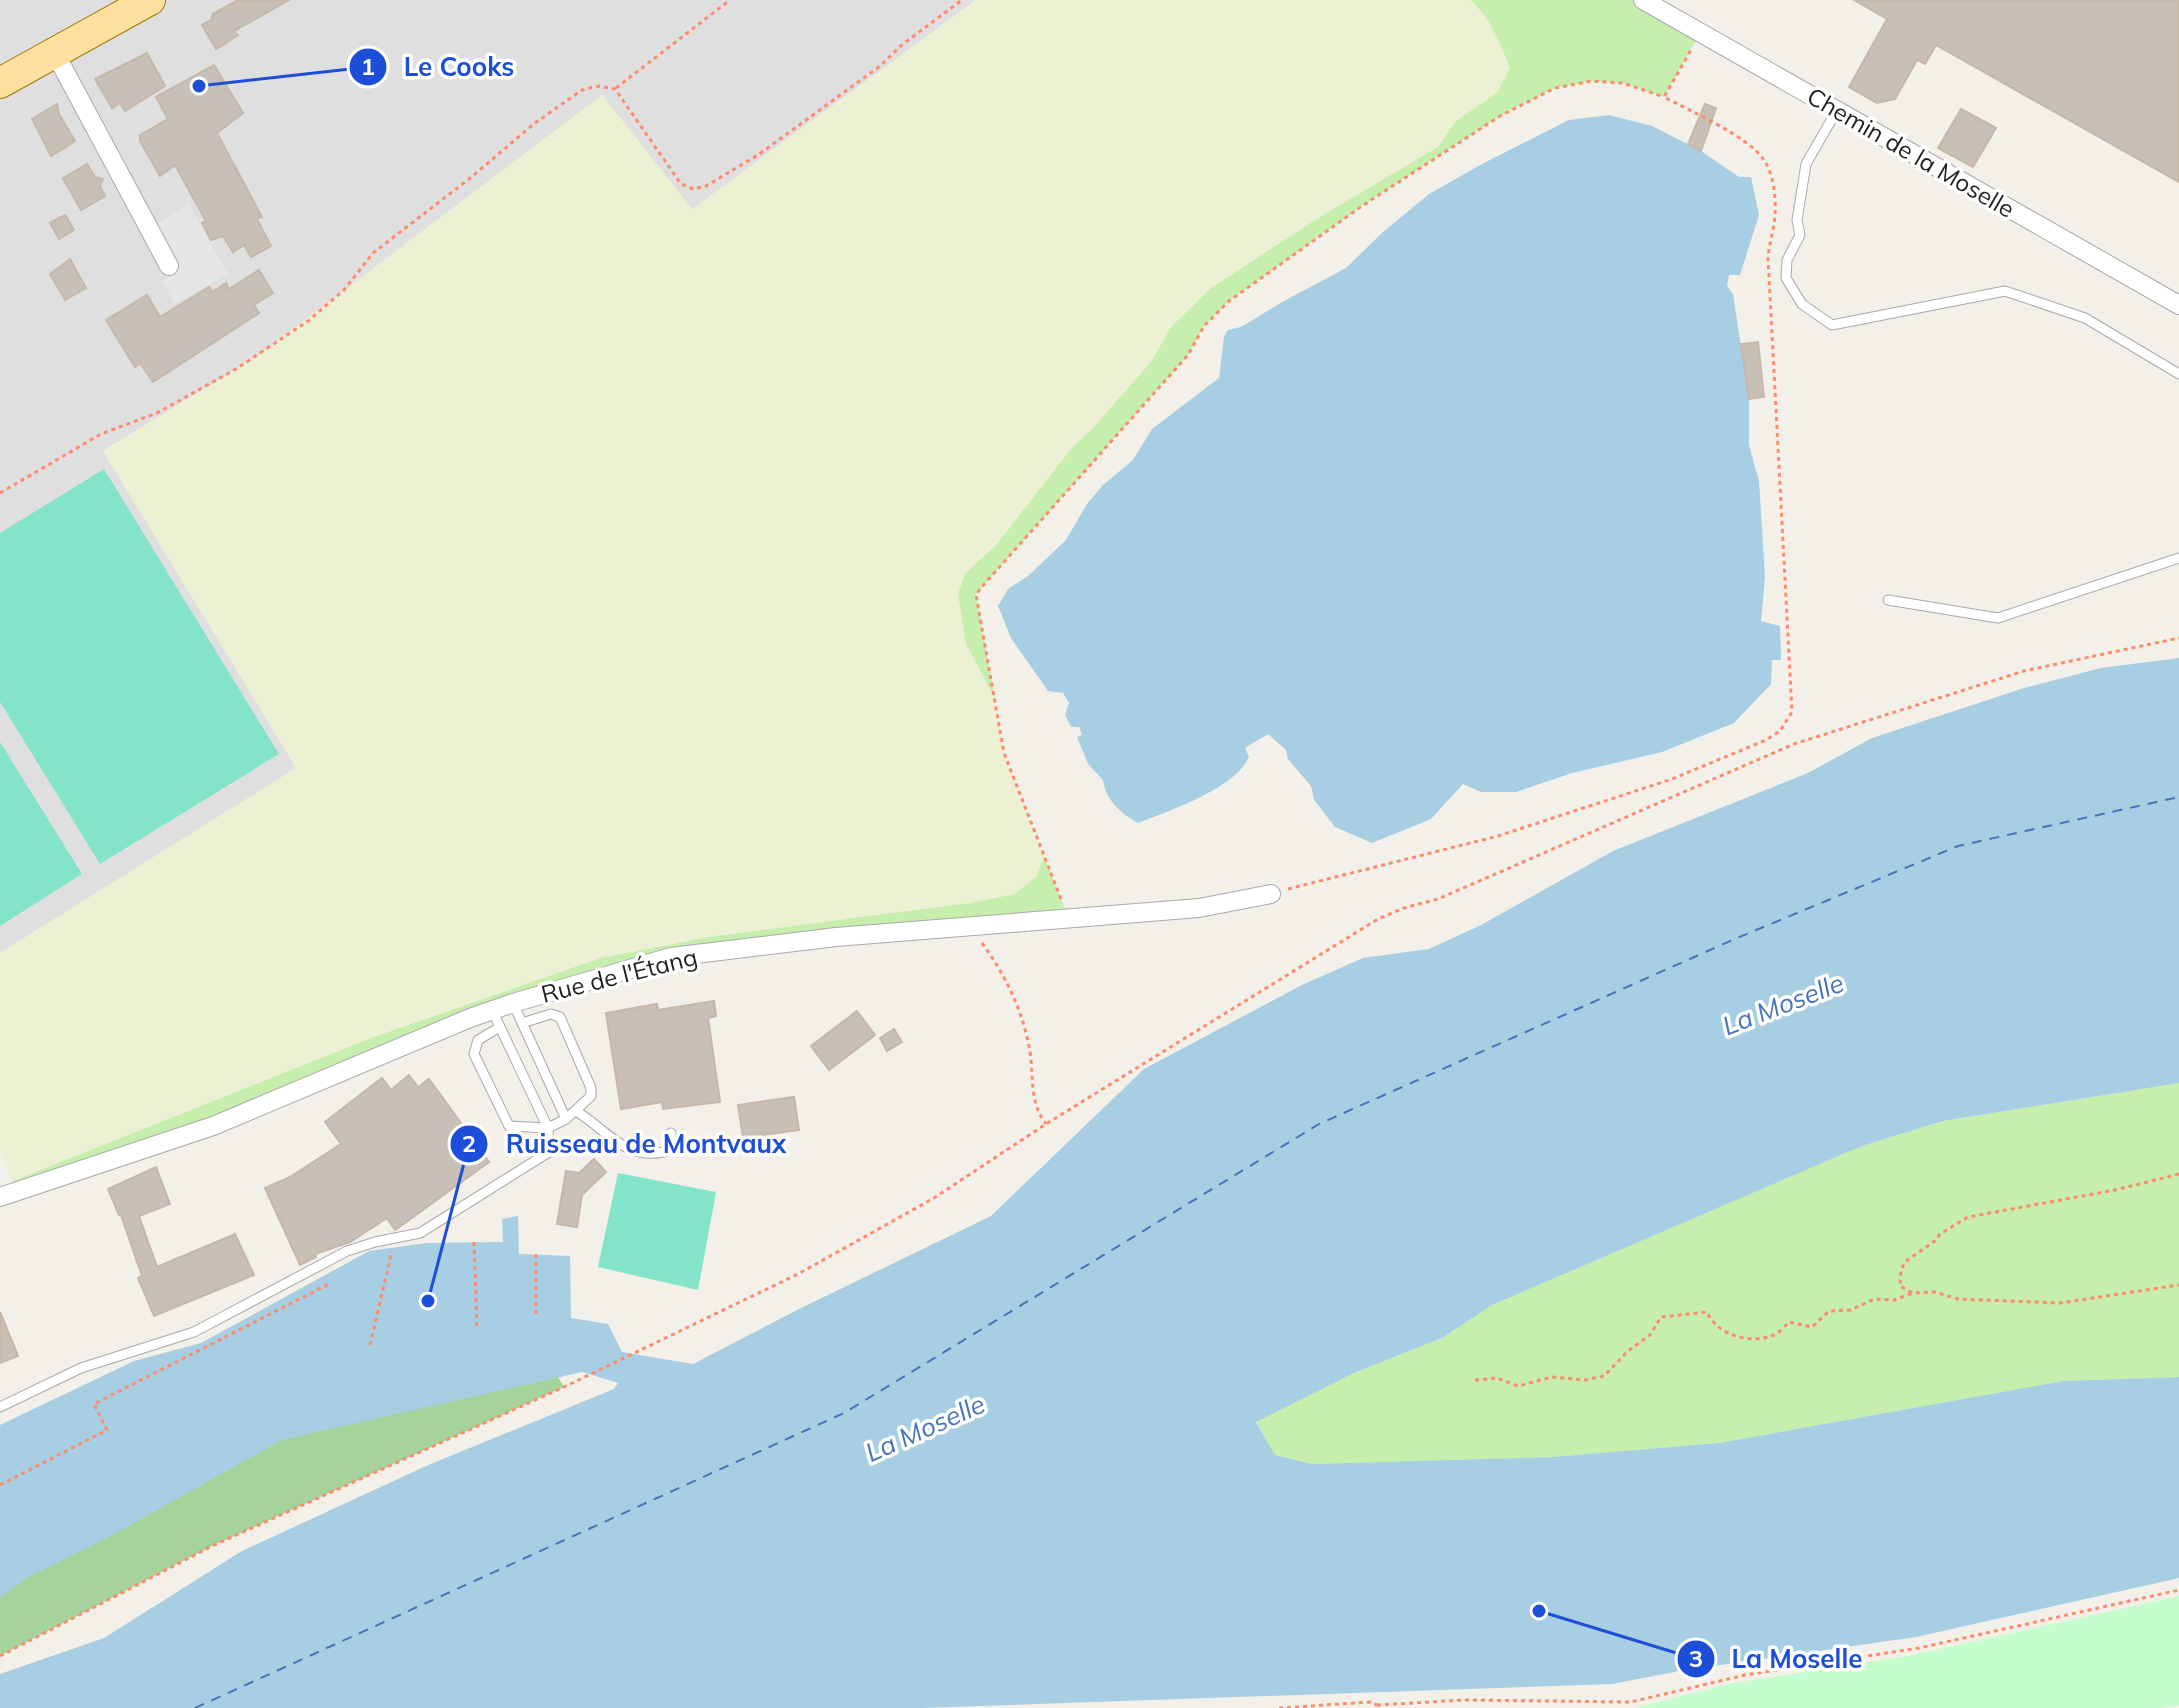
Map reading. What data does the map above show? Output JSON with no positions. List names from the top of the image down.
{
  "streets": {
    "street": ["Chemin de la Moselle", "Rue de l'Étang"]
  },
  "water": ["La Moselle"],
  "places": ["Le Cooks", "Ruisseau de Montvaux", "La Moselle"]
}
